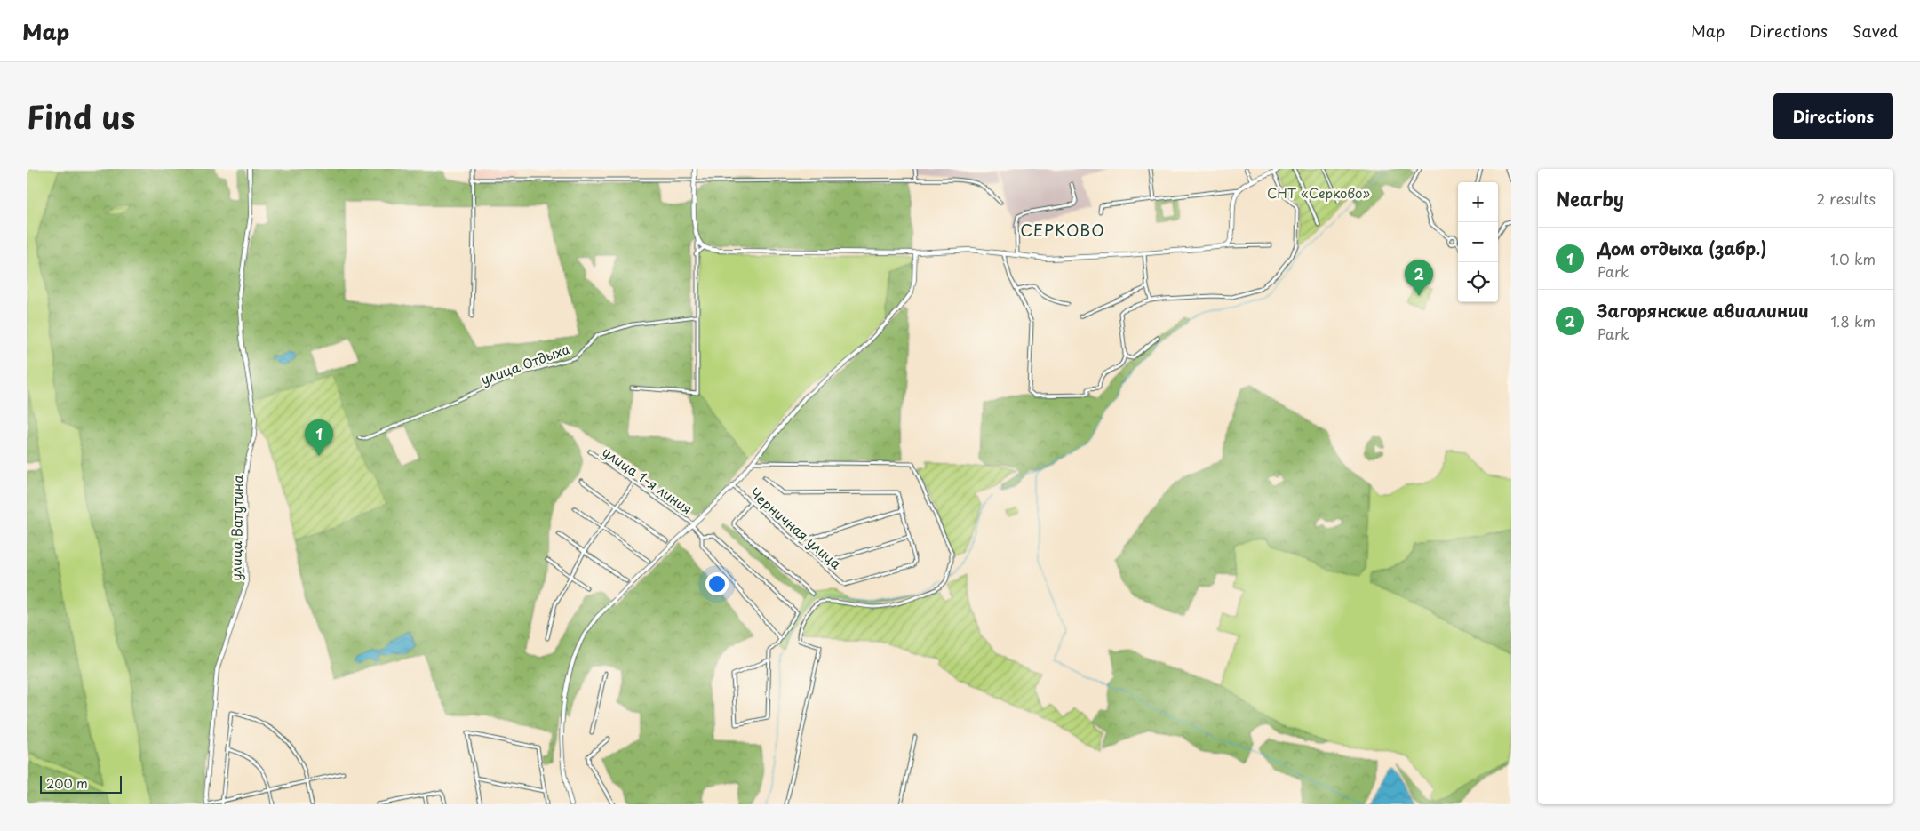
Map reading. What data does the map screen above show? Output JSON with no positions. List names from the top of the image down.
{
  "streets": {
    "street": [
      "улица Отдыха",
      "улица 1-я линия",
      "улица Ватутина",
      "Черничная улица"
    ]
  },
  "districts": ["СЕРКОВО"],
  "parks": ["СНТ «Серково»"],
  "scale_bar": "200 m",
  "page": {
    "header": "Map",
    "nav": ["Map", "Directions", "Saved"],
    "title": "Find us",
    "buttons": "Directions",
    "heading": ["Nearby", "2 results"],
    "map_buttons": ["+", "−"],
    "list": [
      {
        "mark": "1",
        "name": "Дом отдыха (забр.)",
        "note": "Park",
        "value": "1.0 km"
      },
      {
        "mark": "2",
        "name": "Загорянские авиалинии",
        "note": "Park",
        "value": "1.8 km"
      }
    ],
    "pins": ["2", "1"],
    "scale": "200 m"
  }
}
